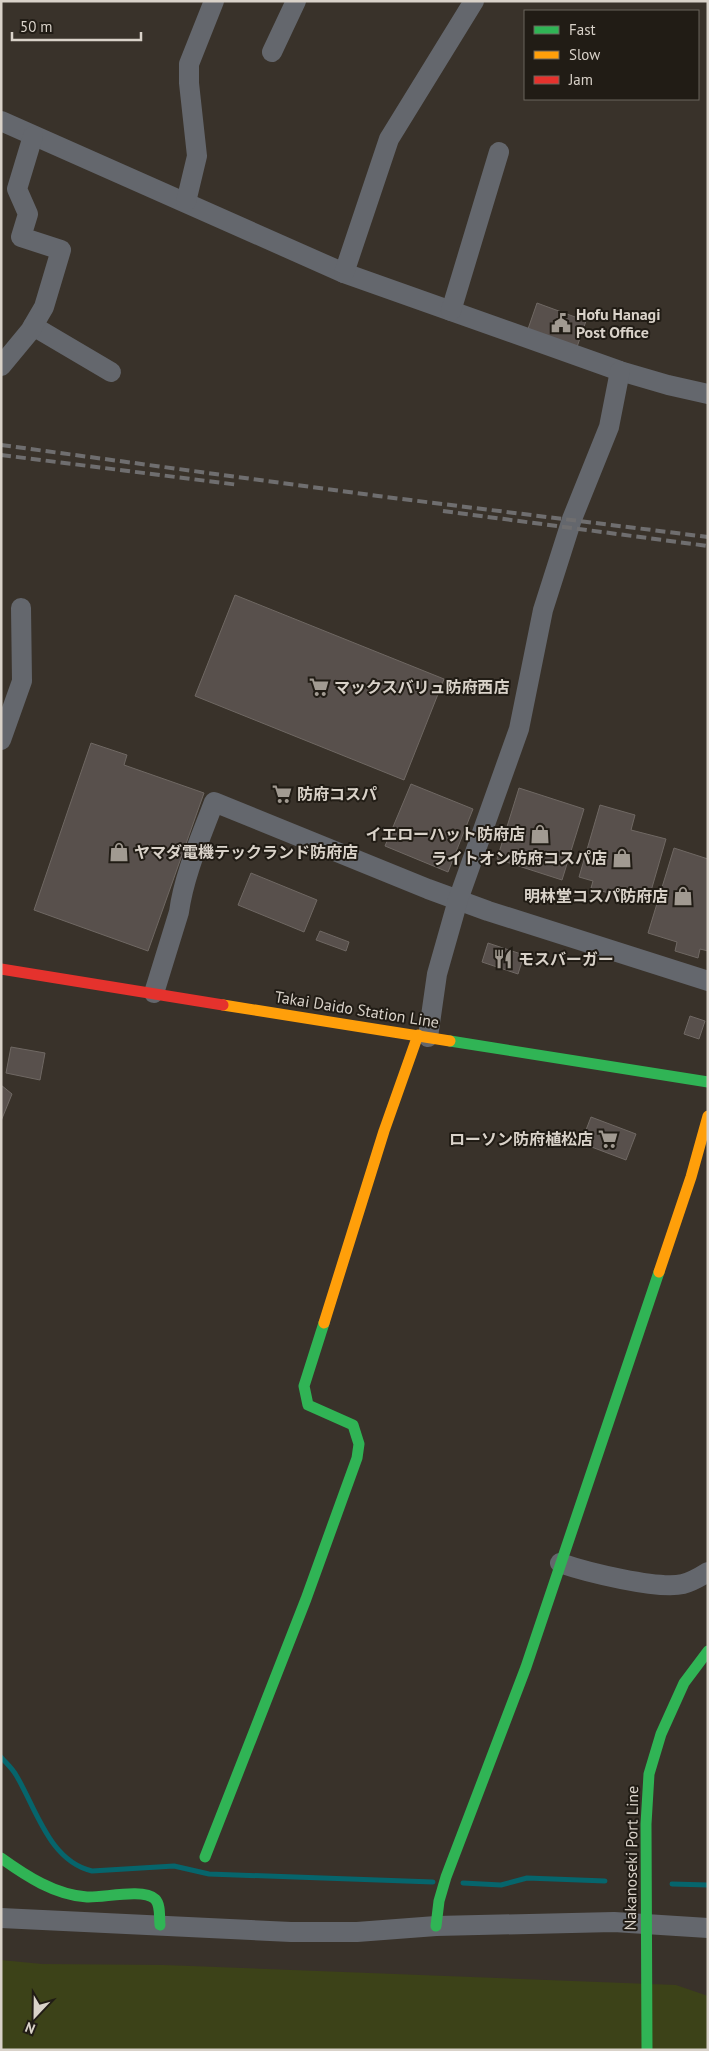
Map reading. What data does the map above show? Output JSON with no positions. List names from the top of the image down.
{
  "streets": {
    "street": ["Takai Daido Station Line", "Nakanoseki Port Line"]
  },
  "places": {
    "public building": ["Hofu Hanagi Post Office"],
    "supermarket": ["マックスバリュ防府西店", "防府コスパ", "ローソン防府植松店"],
    "shop": [
      "イエローハット防府店",
      "ヤマダ電機テックランド防府店",
      "ライトオン防府コスパ店",
      "明林堂コスパ防府店"
    ],
    "restaurant": ["モスバーガー"]
  },
  "legend": ["Fast", "Slow", "Jam"],
  "scale_bar": "50 m",
  "north": "bottom"
}
